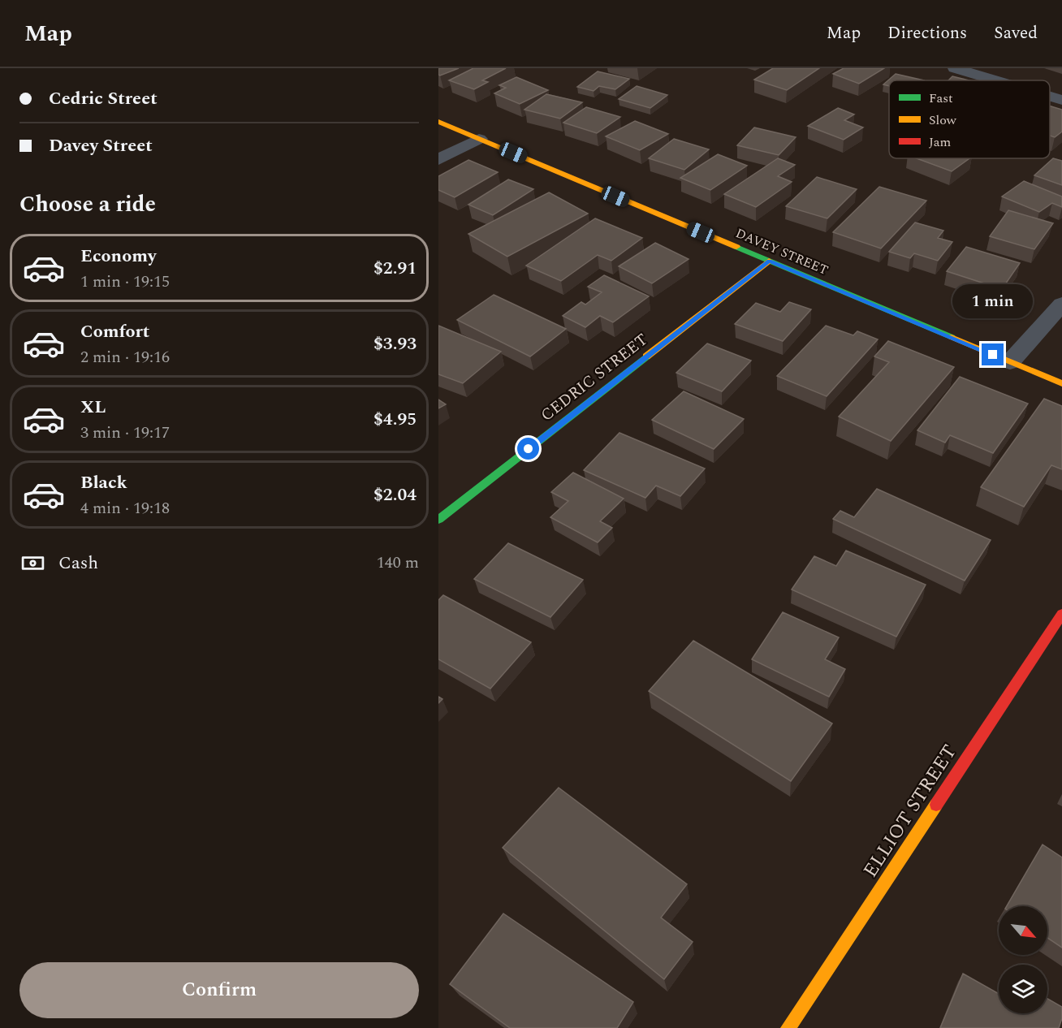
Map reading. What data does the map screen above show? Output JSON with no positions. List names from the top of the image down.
{
  "streets": {
    "street": ["DAVEY STREET", "CEDRIC STREET", "ELLIOT STREET"]
  },
  "crossings": [
    ["DAVEY STREET", "CEDRIC STREET"]
  ],
  "legend": ["Fast", "Slow", "Jam"],
  "north": "bottom right",
  "page": {
    "header": "Map",
    "nav": ["Map", "Directions", "Saved"],
    "banner": ["Cedric Street", "Davey Street"],
    "heading": "Choose a ride",
    "list": [
      {
        "name": "Economy",
        "note": "1 min · 19:15",
        "value": "$2.91"
      },
      {
        "name": "Comfort",
        "note": "2 min · 19:16",
        "value": "$3.93"
      },
      {
        "name": "XL",
        "note": "3 min · 19:17",
        "value": "$4.95"
      },
      {
        "name": "Black",
        "note": "4 min · 19:18",
        "value": "$2.04"
      }
    ],
    "bubble": "1 min",
    "pay": ["Cash", "140 m"],
    "buttons": "Confirm"
  }
}
